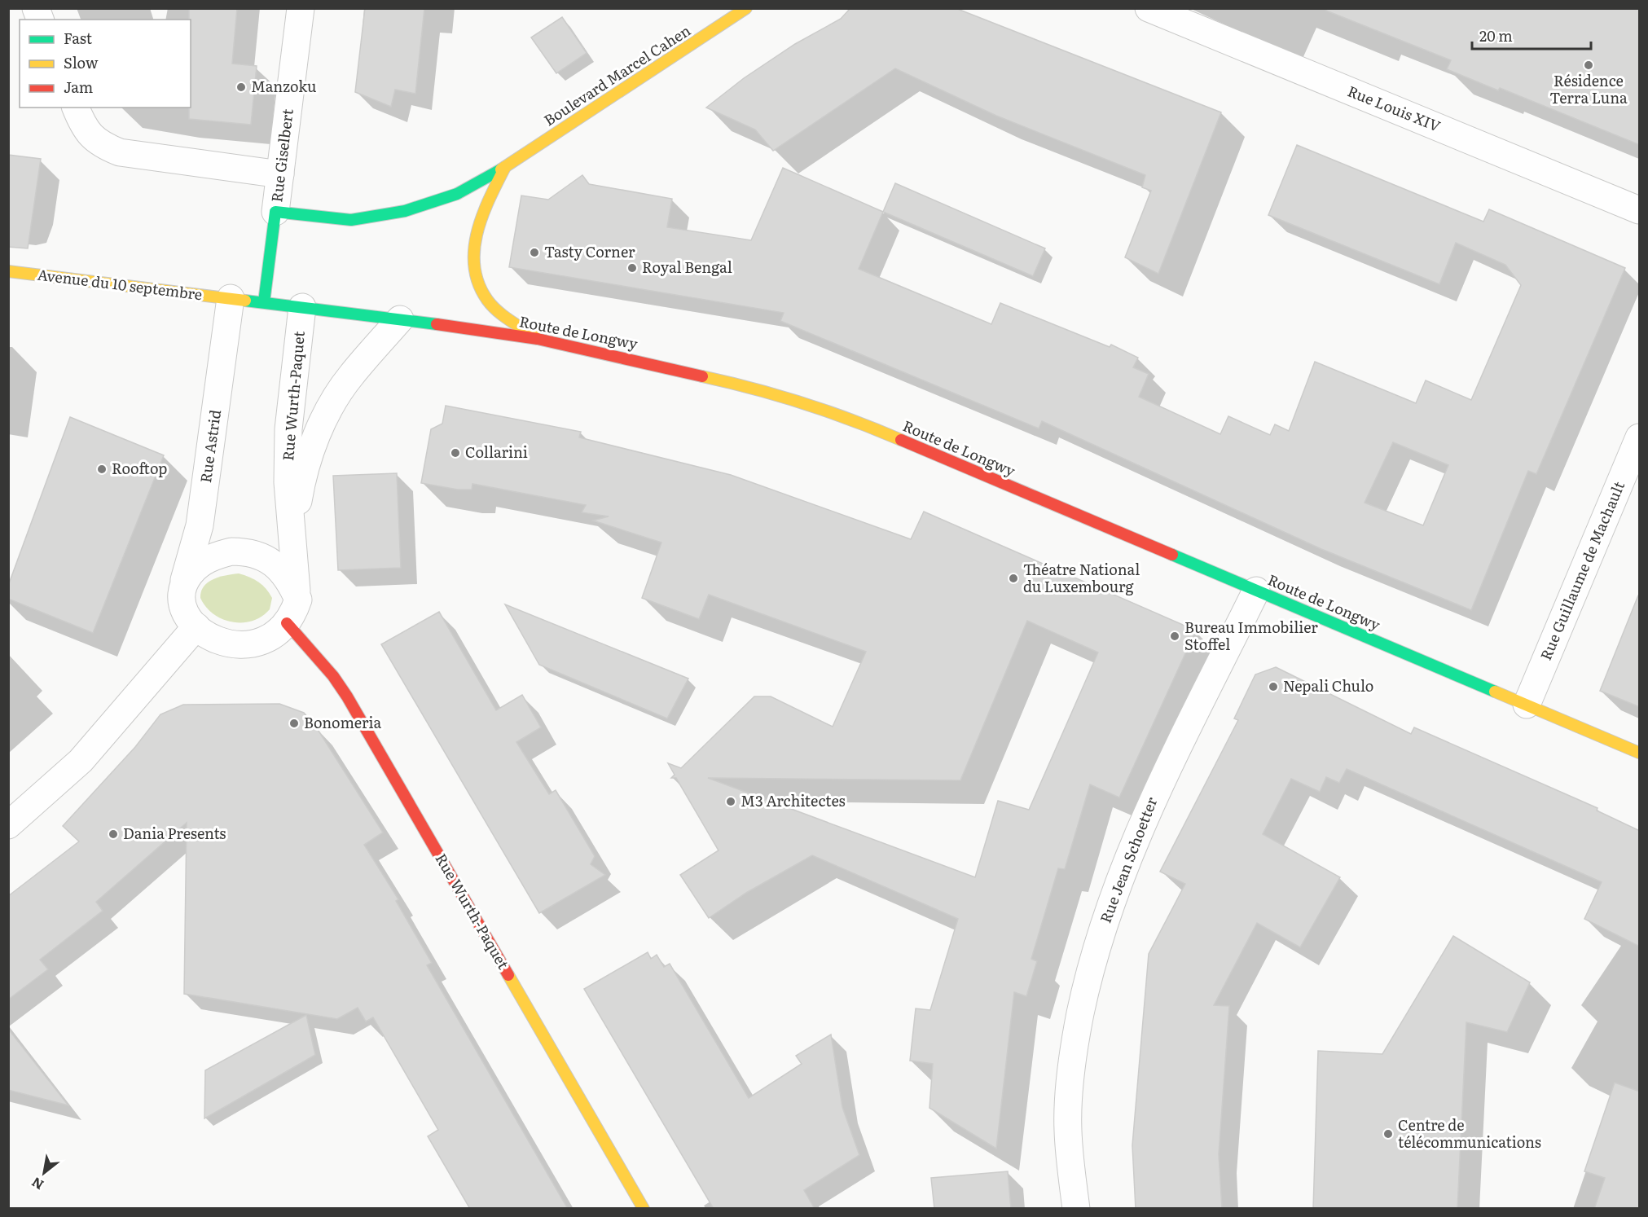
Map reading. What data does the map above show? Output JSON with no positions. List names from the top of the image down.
{
  "streets": {
    "main road": [
      "Boulevard Marcel Cahen",
      "Rue Giselbert",
      "Avenue du 10 septembre",
      "Route de Longwy",
      "Rue Wurth-Paquet"
    ],
    "street": [
      "Rue Louis XIV",
      "Rue Astrid",
      "Rue Guillaume de Machault",
      "Rue Jean Schoetter"
    ]
  },
  "crossings": [
    ["Boulevard Marcel Cahen", "Rue Giselbert"],
    ["Boulevard Marcel Cahen", "Route de Longwy"],
    ["Rue Giselbert", "Route de Longwy"],
    ["Avenue du 10 septembre", "Route de Longwy"],
    ["Avenue du 10 septembre", "Rue Astrid"],
    ["Route de Longwy", "Rue Wurth-Paquet"],
    ["Route de Longwy", "Rue Astrid"],
    ["Route de Longwy", "Rue Guillaume de Machault"],
    ["Route de Longwy", "Rue Jean Schoetter"],
    ["Rue Wurth-Paquet", "Rue Astrid"]
  ],
  "places": [
    "Résidence Terra Luna",
    "Manzoku",
    "Tasty Corner",
    "Royal Bengal",
    "Collarini",
    "Rooftop",
    "Théatre National du Luxembourg",
    "Bureau Immobilier Stoffel",
    "Nepali Chulo",
    "Bonomeria",
    "M3 Architectes",
    "Dania Presents",
    "Centre de télécommunications"
  ],
  "legend": ["Fast", "Slow", "Jam"],
  "scale_bar": "20 m",
  "north": "bottom left"
}
